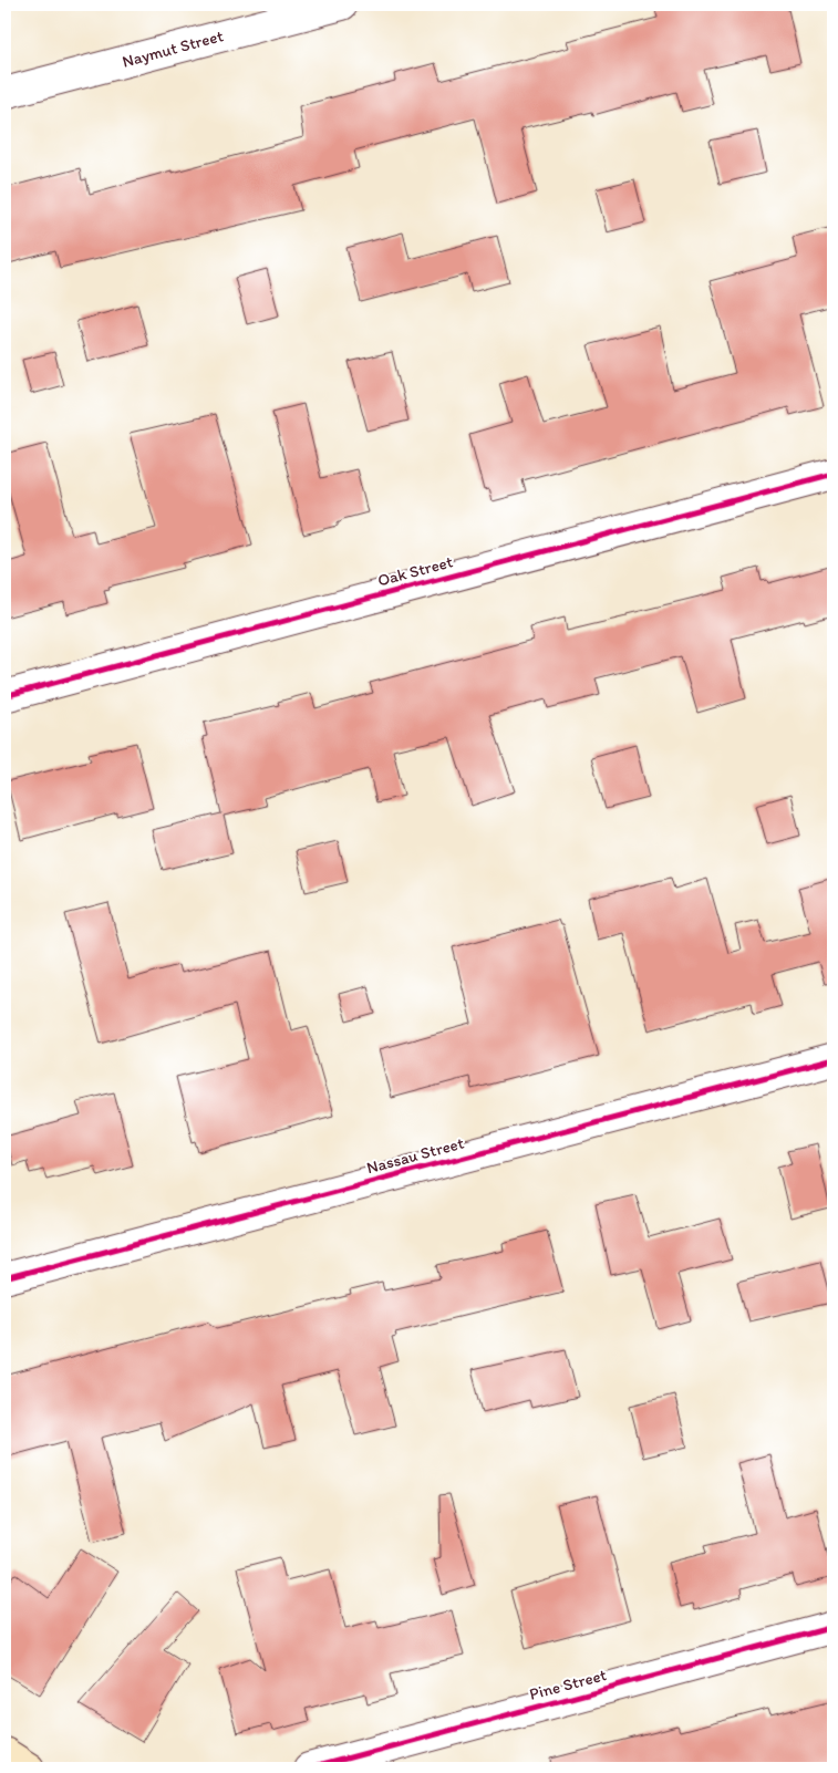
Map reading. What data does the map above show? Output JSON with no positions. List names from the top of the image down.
{
  "streets": {
    "street": [
      "Naymut Street",
      "Oak Street",
      "Nassau Street",
      "Pine Street"
    ]
  }
}
